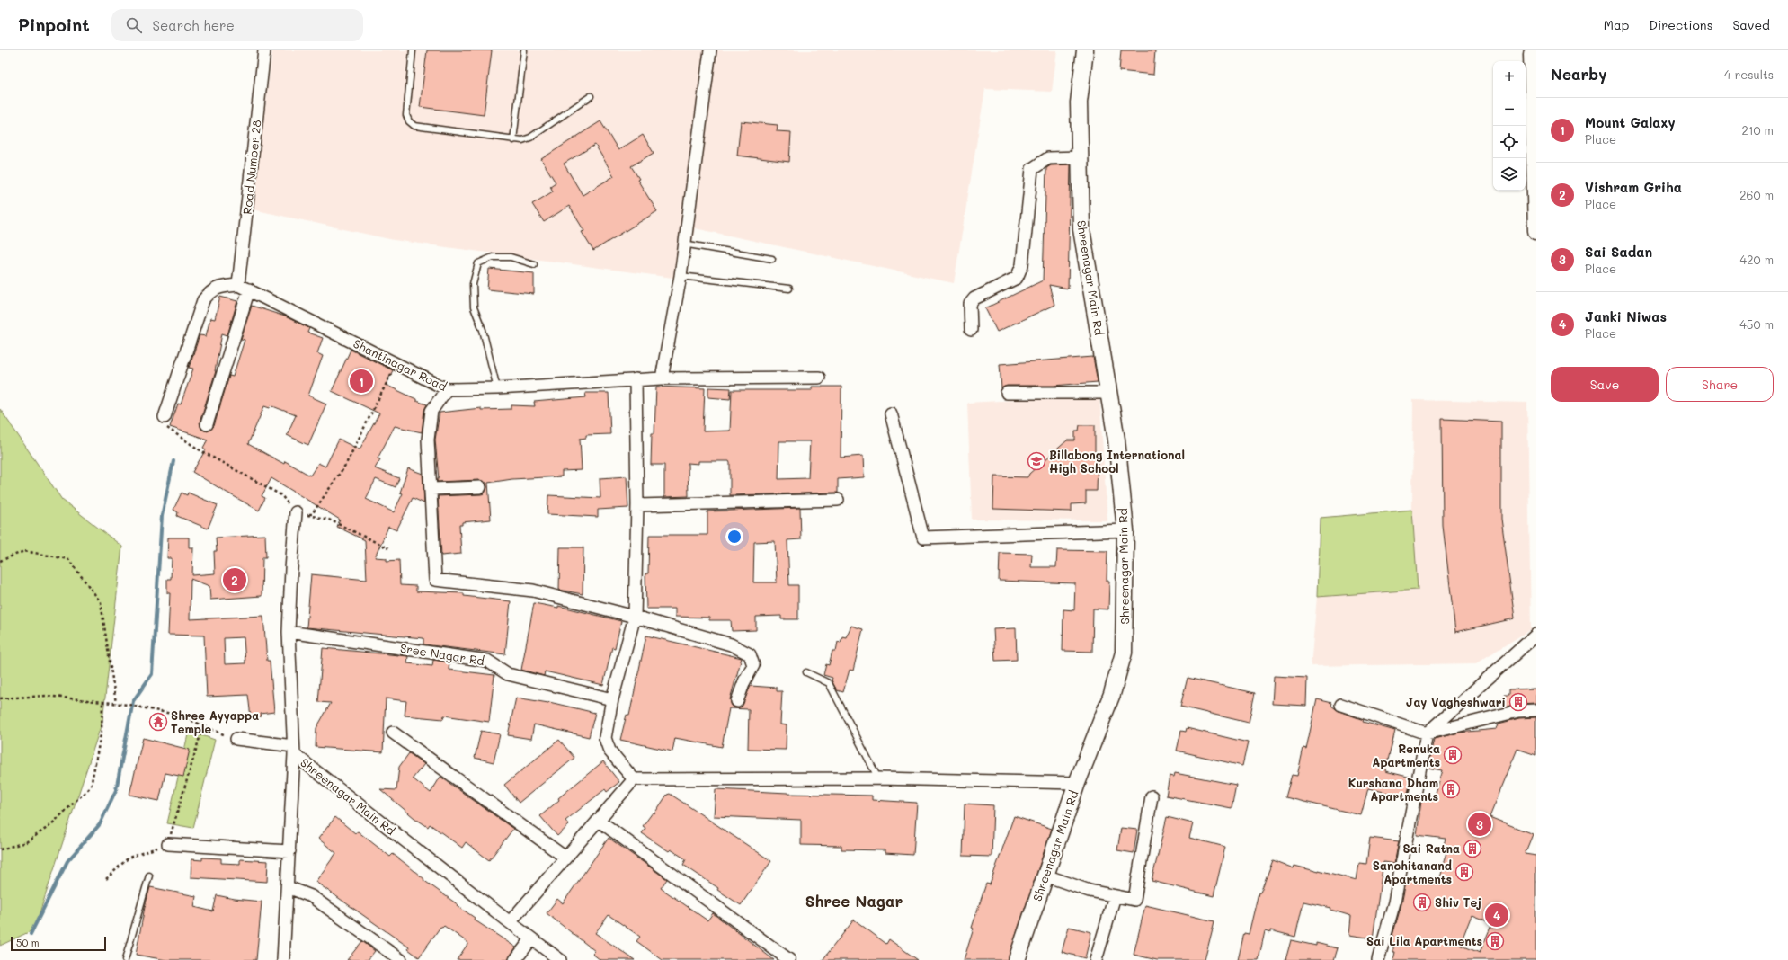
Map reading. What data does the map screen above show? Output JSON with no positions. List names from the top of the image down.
{
  "streets": {
    "street": [
      "Road Number 28",
      "Shreenagar Main Rd",
      "Shantinagar Road",
      "Sree Nagar Rd"
    ]
  },
  "crossings": [
    ["Road Number 28", "Shantinagar Road"],
    ["Shreenagar Main Rd", "Sree Nagar Rd"]
  ],
  "districts": ["Shree Nagar"],
  "places": {
    "school or university": ["Billabong International High School"],
    "building": [
      "Jay Vagheshwari",
      "Renuka Apartments",
      "Kurshana Dham Apartments",
      "Sai Ratna",
      "Sanchitanand Apartments",
      "Shiv Tej",
      "Sai Lila Apartments"
    ],
    "temple": ["Shree Ayyappa Temple"]
  },
  "scale_bar": "50 m",
  "page": {
    "header": "Pinpoint",
    "search": "Search here",
    "nav": ["Map", "Directions", "Saved"],
    "heading": ["Nearby", "4 results"],
    "map_buttons": ["+", "−"],
    "list": [
      {
        "mark": "1",
        "name": "Mount Galaxy",
        "note": "Place",
        "value": "210 m"
      },
      {
        "mark": "2",
        "name": "Vishram Griha",
        "note": "Place",
        "value": "260 m"
      },
      {
        "mark": "3",
        "name": "Sai Sadan",
        "note": "Place",
        "value": "420 m"
      },
      {
        "mark": "4",
        "name": "Janki Niwas",
        "note": "Place",
        "value": "450 m"
      }
    ],
    "buttons": ["Save", "Share"],
    "pins": [
      "1",
      "2",
      "3",
      "4"
    ],
    "scale": "50 m"
  }
}
